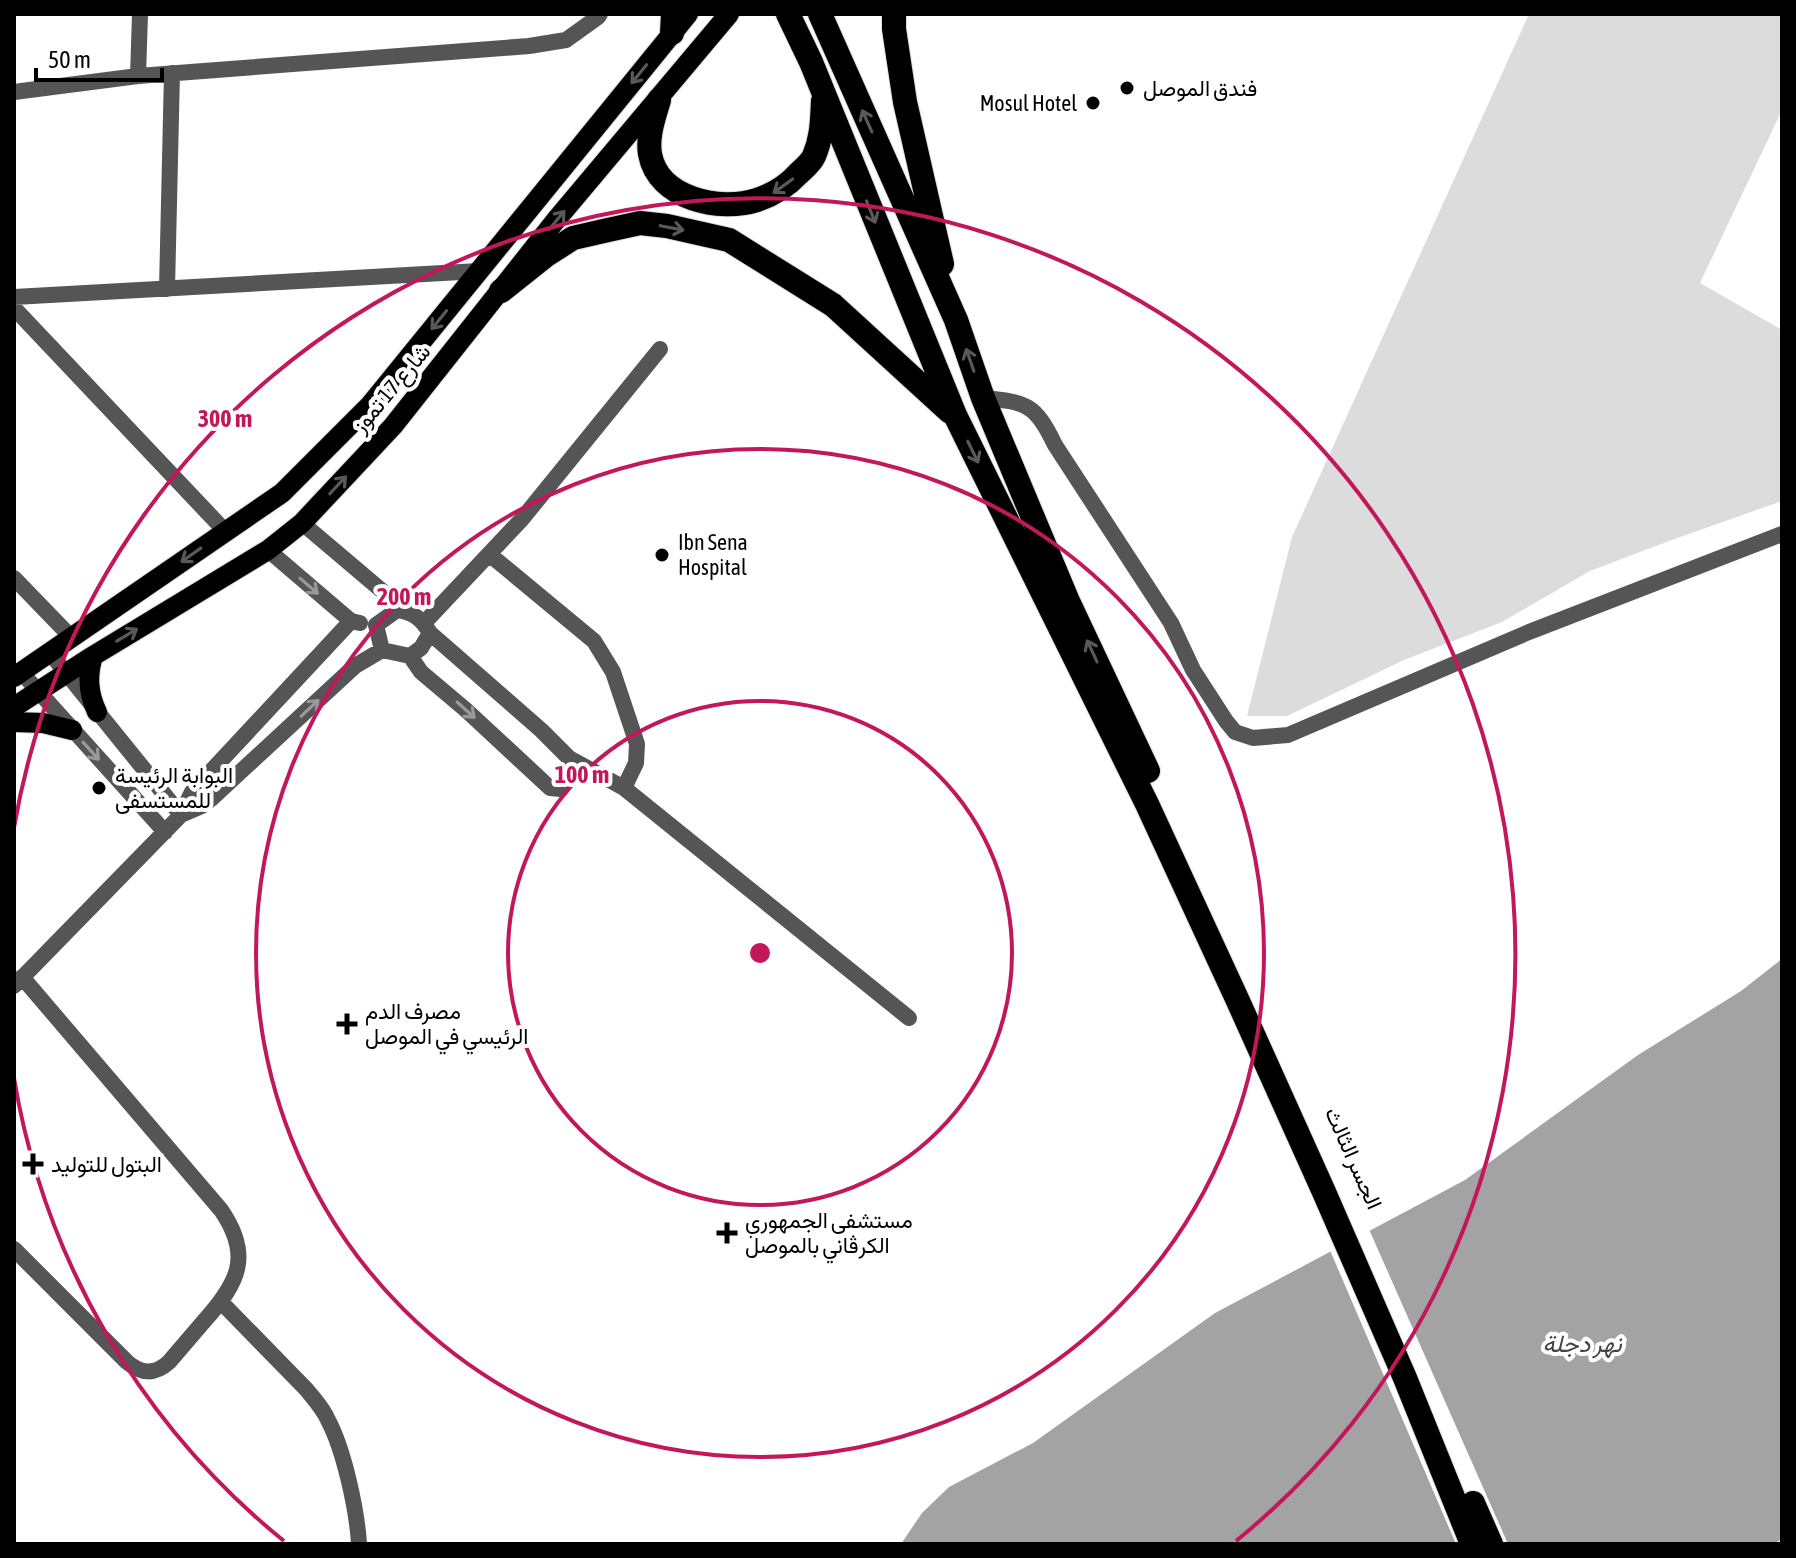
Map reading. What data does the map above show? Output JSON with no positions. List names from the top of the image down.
{
  "streets": {
    "highway": ["الجسر الثالث"],
    "main road": ["شارع 17 تموز"]
  },
  "water": ["نهر دجلة"],
  "places": {
    "other": [
      "فندق الموصل",
      "Mosul Hotel",
      "Ibn Sena Hospital",
      "البوابة الرئيسة للمستسفى"
    ],
    "health": ["مصرف الدم الرئيسي في الموصل", "البتول للتوليد", "مستشفى الجمهوري الكرڤاني بالموصل"]
  },
  "scale_bar": "50 m",
  "rings": ["300 m", "200 m", "100 m"]
}
